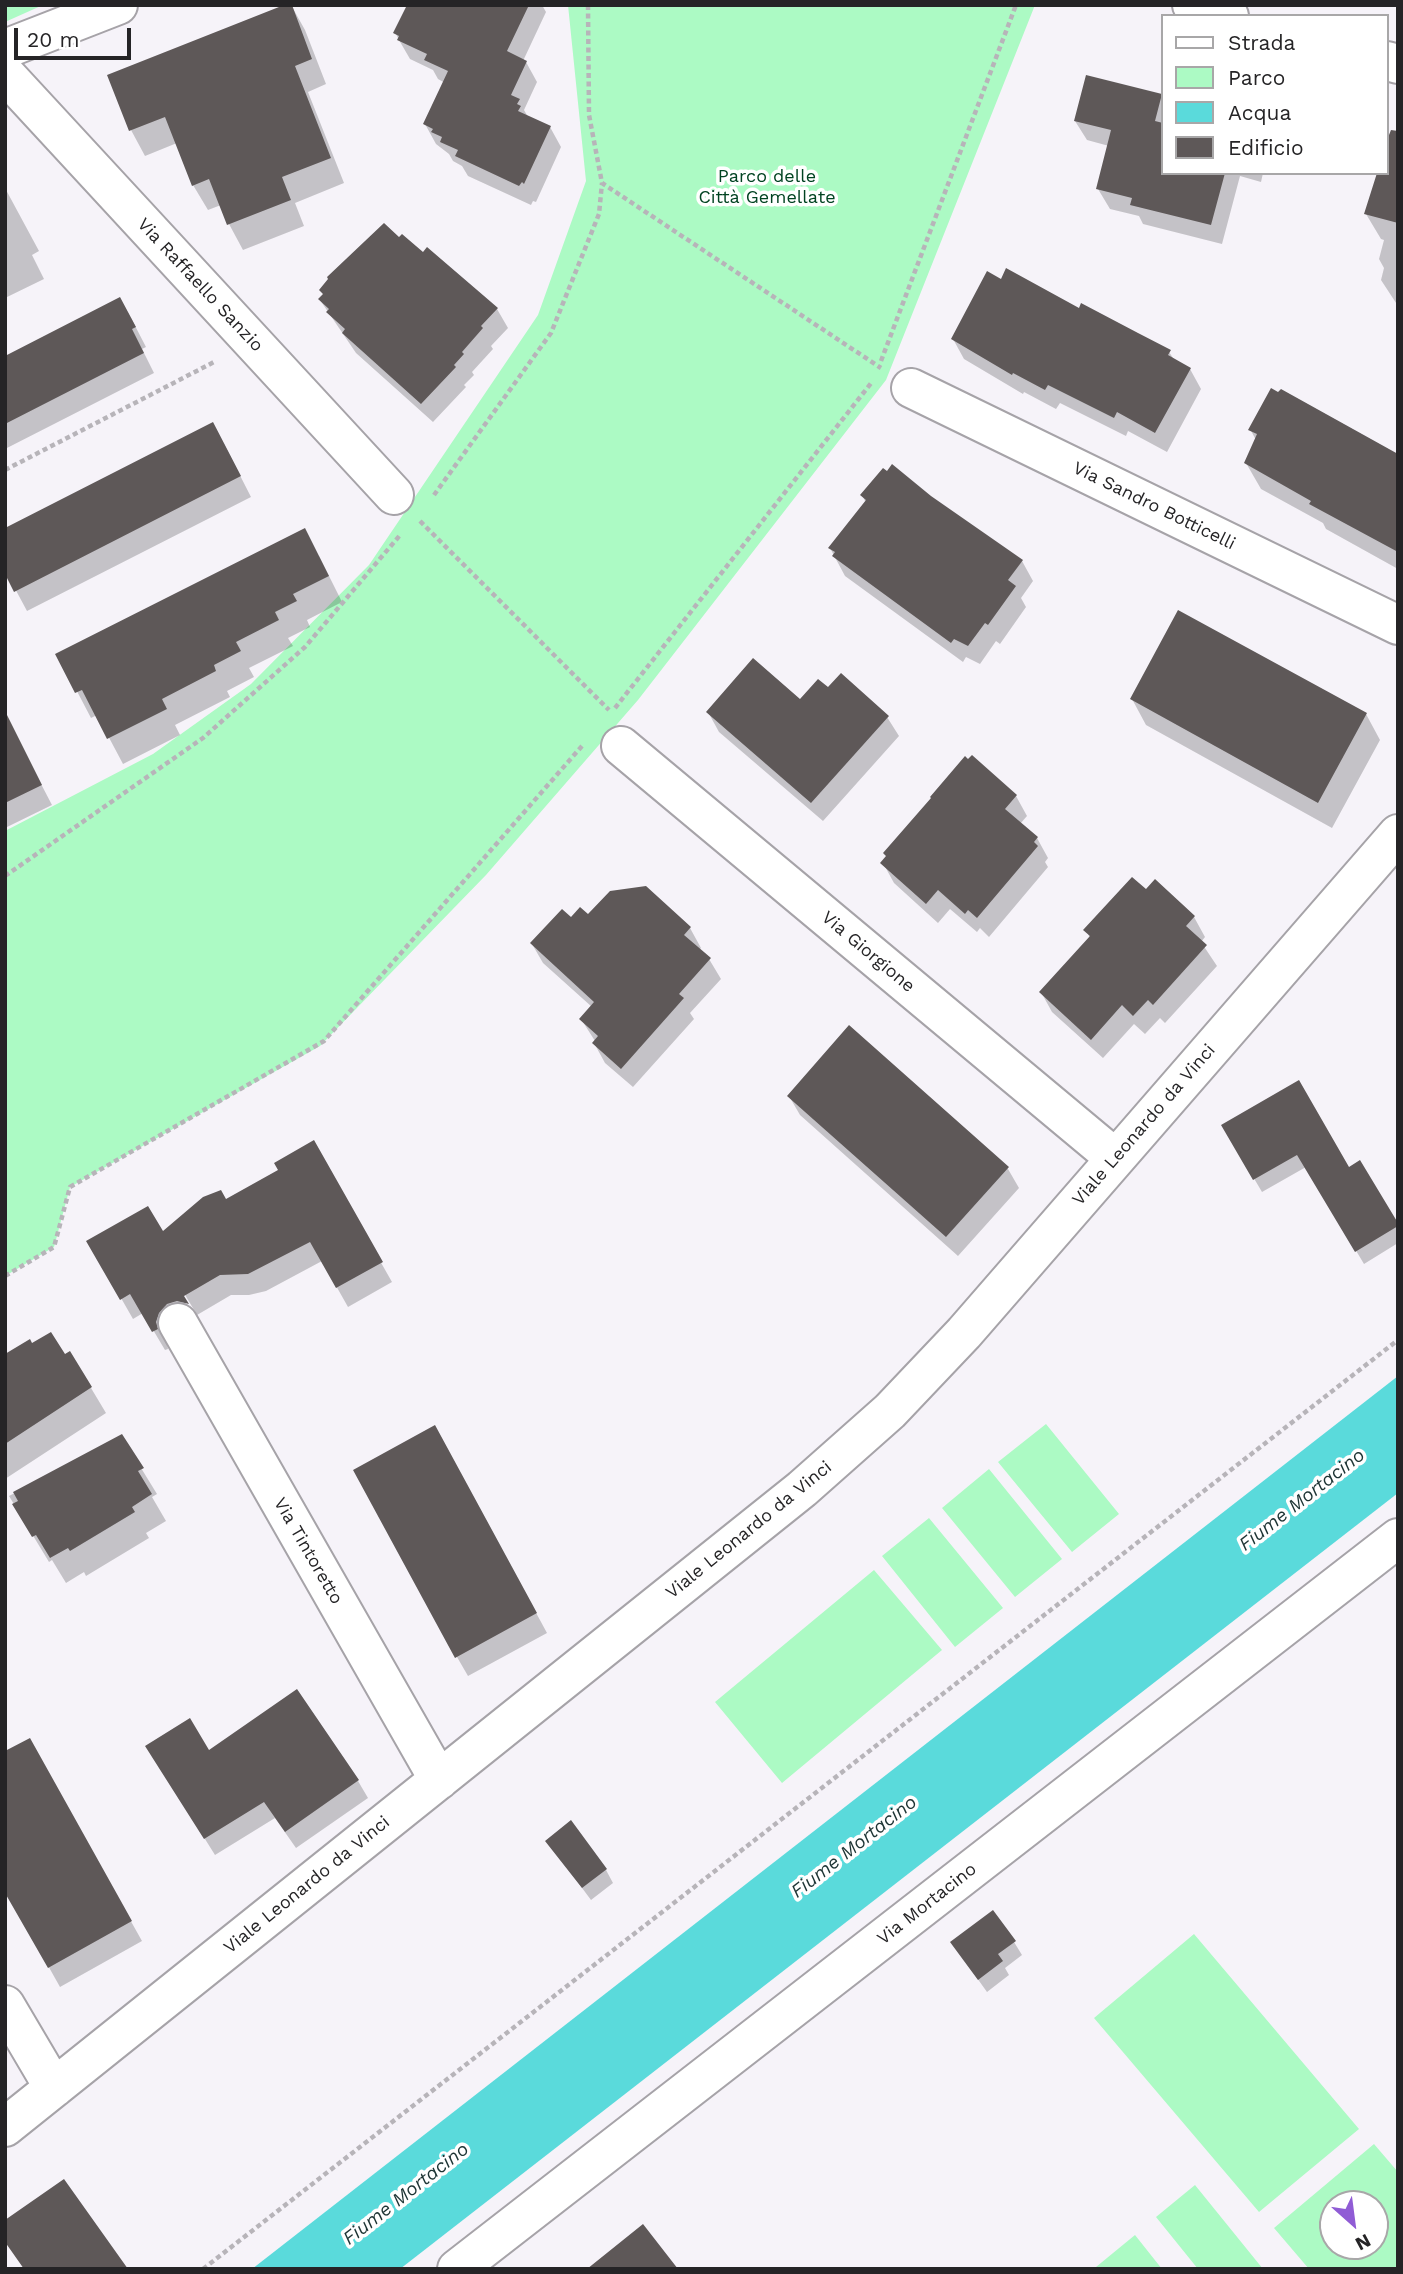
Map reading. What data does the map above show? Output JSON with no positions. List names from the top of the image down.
{
  "streets": {
    "street": [
      "Via Raffaello Sanzio",
      "Via Sandro Botticelli",
      "Via Giorgione",
      "Viale Leonardo da Vinci",
      "Via Tintoretto",
      "Via Mortacino"
    ]
  },
  "crossings": [
    ["Via Giorgione", "Viale Leonardo da Vinci"],
    ["Viale Leonardo da Vinci", "Via Tintoretto"]
  ],
  "water": ["Fiume Mortacino"],
  "parks": ["Parco delle Città Gemellate"],
  "legend": [
    "Strada",
    "Parco",
    "Acqua",
    "Edificio"
  ],
  "scale_bar": "20 m",
  "north": "bottom right"
}
